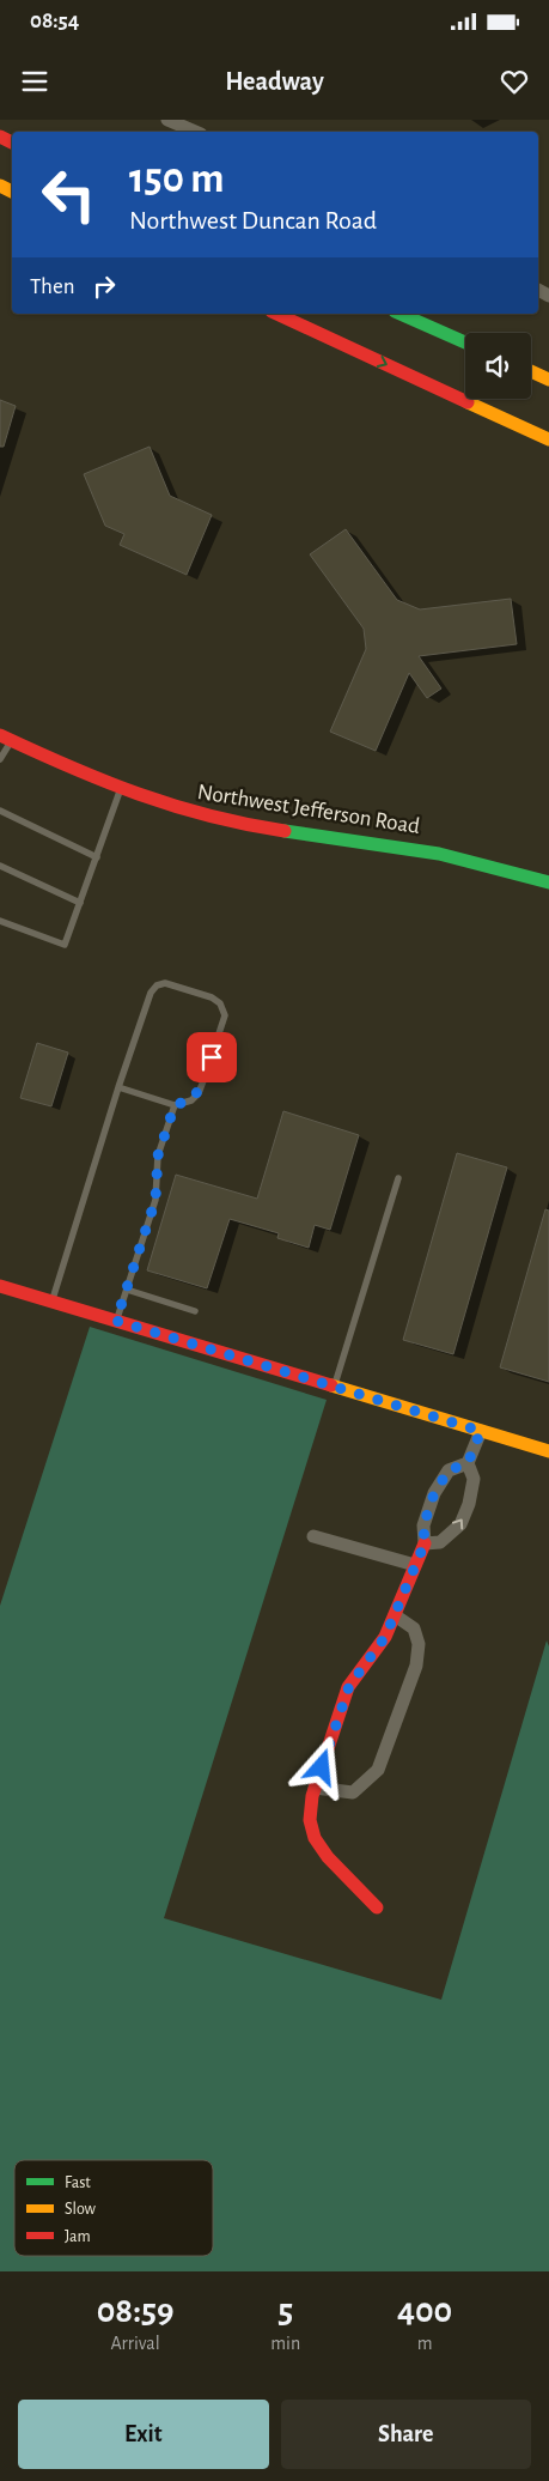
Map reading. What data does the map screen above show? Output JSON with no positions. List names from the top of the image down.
{
  "streets": {
    "main road": ["Northwest Jefferson Road"]
  },
  "legend": ["Fast", "Slow", "Jam"],
  "page": {
    "status": "08:54",
    "header": "Headway",
    "turn": ["150 m", "Northwest Duncan Road"],
    "then": "Then",
    "eta": [
      "08:59",
      "Arrival",
      "5",
      "min",
      "400",
      "m"
    ],
    "buttons": ["Exit", "Share"]
  }
}
